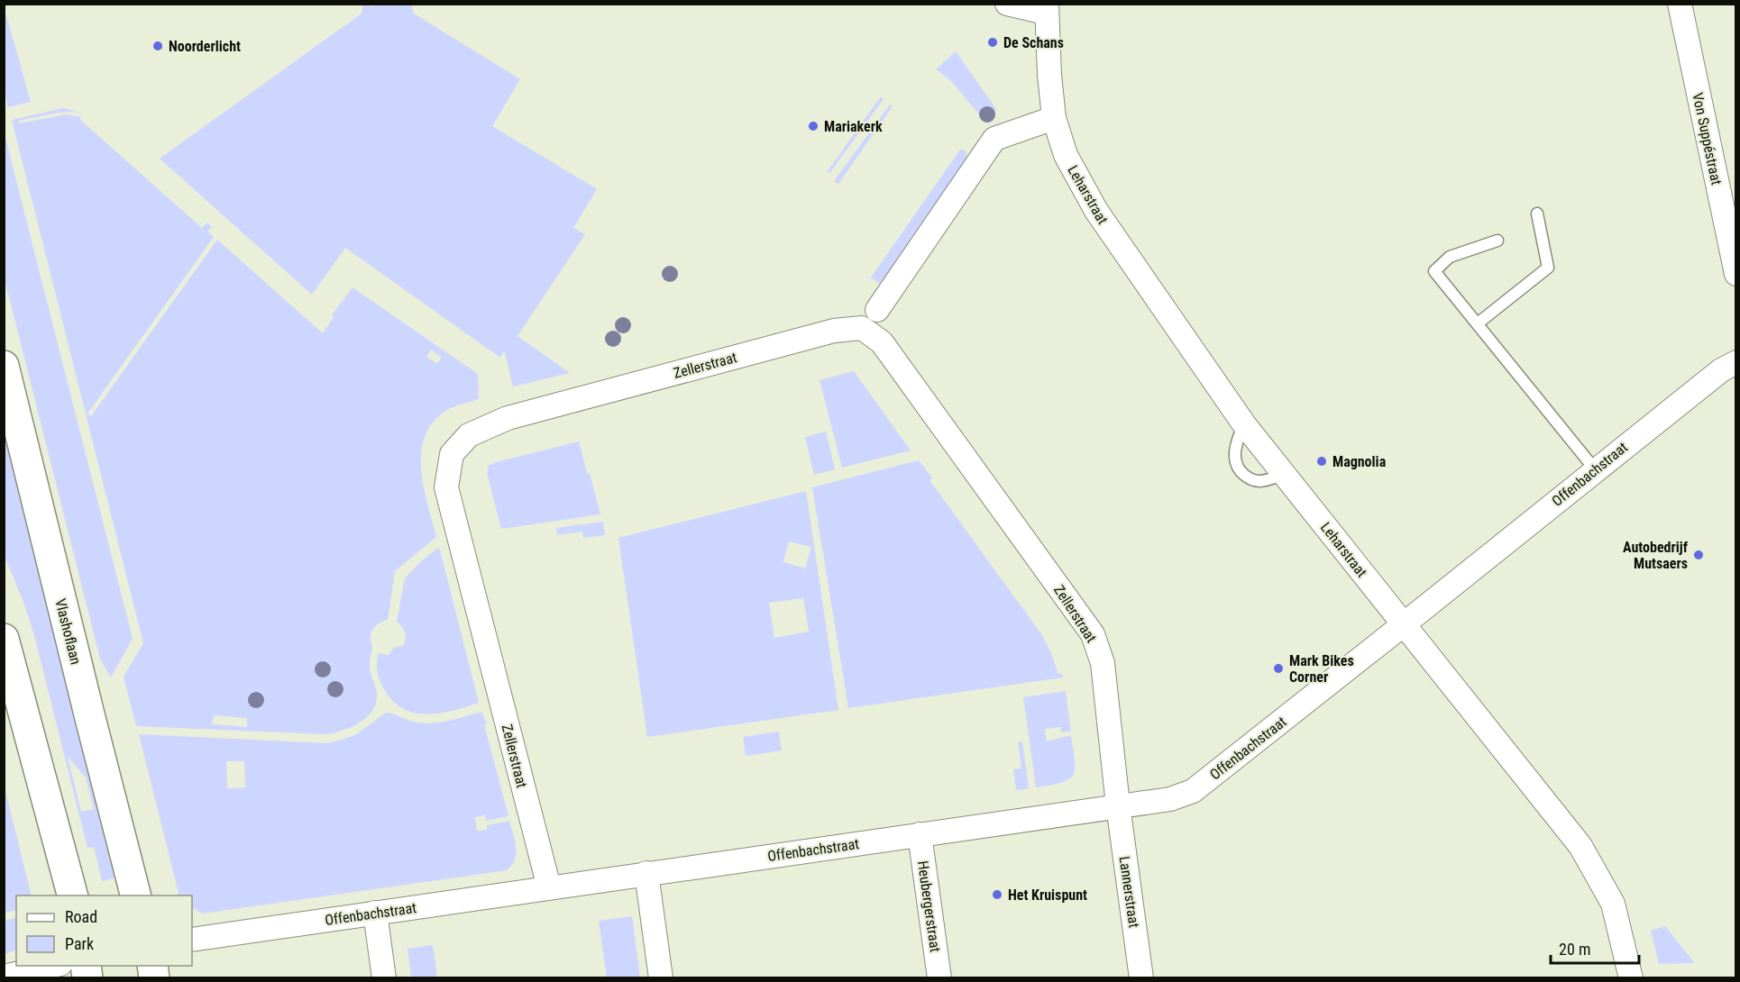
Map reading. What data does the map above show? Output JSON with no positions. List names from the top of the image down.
{
  "streets": {
    "street": [
      "Von Suppéstraat",
      "Leharstraat",
      "Zellerstraat",
      "Offenbachstraat",
      "Vlashoflaan",
      "Lannerstraat",
      "Heubergerstraat"
    ]
  },
  "crossings": [
    ["Leharstraat", "Offenbachstraat"],
    ["Zellerstraat", "Offenbachstraat"],
    ["Zellerstraat", "Lannerstraat"],
    ["Offenbachstraat", "Lannerstraat"],
    ["Offenbachstraat", "Heubergerstraat"]
  ],
  "places": [
    "De Schans",
    "Noorderlicht",
    "Mariakerk",
    "Magnolia",
    "Autobedrijf Mutsaers",
    "Mark Bikes Corner",
    "Het Kruispunt"
  ],
  "legend": ["Road", "Park"],
  "scale_bar": "20 m"
}
